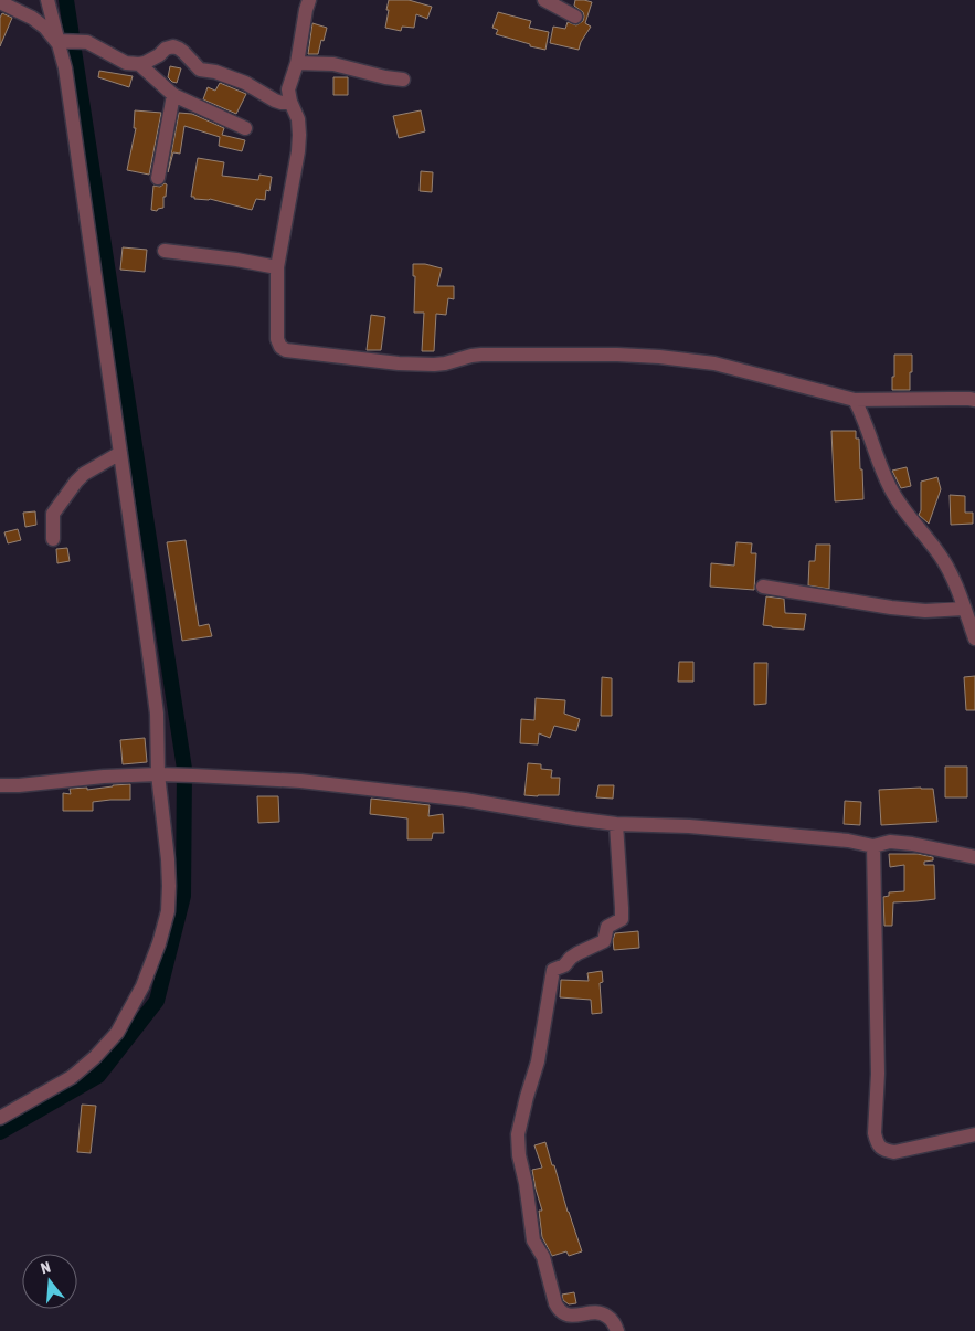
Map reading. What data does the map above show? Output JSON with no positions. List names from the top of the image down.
{
  "north": "top"
}
